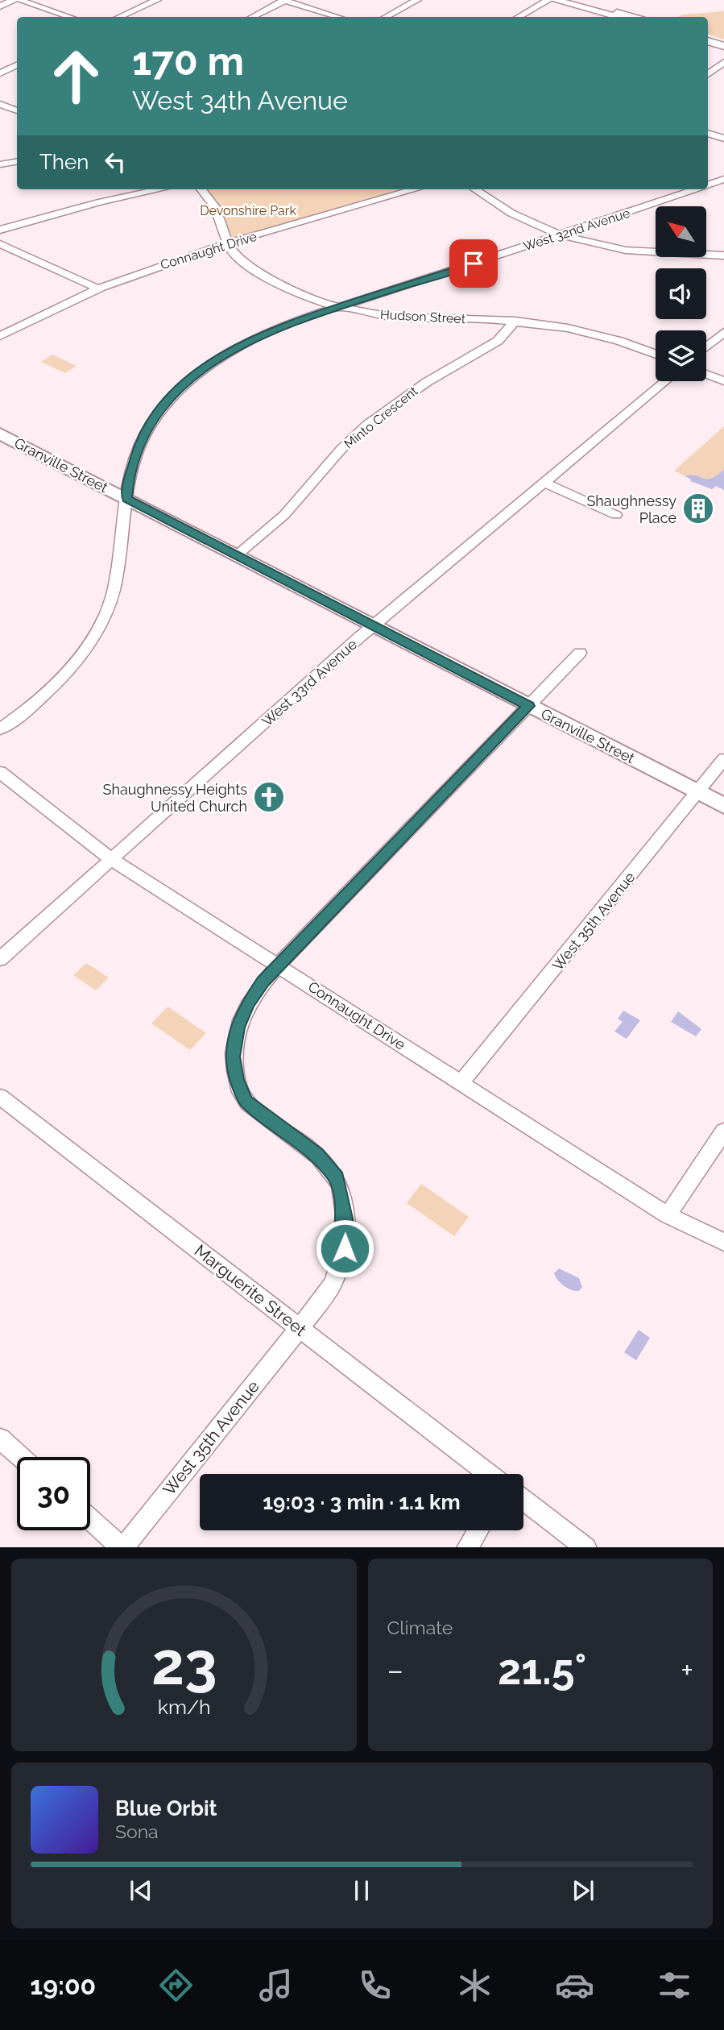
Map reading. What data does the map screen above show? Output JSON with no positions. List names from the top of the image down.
{
  "streets": {
    "highway": ["Granville Street"],
    "street": [
      "West 32nd Avenue",
      "Connaught Drive",
      "Hudson Street",
      "Minto Crescent",
      "West 33rd Avenue",
      "West 35th Avenue",
      "Marguerite Street"
    ]
  },
  "crossings": [
    ["West 32nd Avenue", "Hudson Street"],
    ["West 32nd Avenue", "Granville Street"],
    ["Connaught Drive", "Hudson Street"],
    ["Connaught Drive", "West 33rd Avenue"],
    ["Connaught Drive", "West 35th Avenue"],
    ["Hudson Street", "Minto Crescent"],
    ["Minto Crescent", "Granville Street"],
    ["Granville Street", "West 33rd Avenue"],
    ["Granville Street", "West 35th Avenue"],
    ["West 35th Avenue", "Marguerite Street"]
  ],
  "parks": ["Devonshire Park"],
  "places": {
    "building": ["Shaughnessy Place"],
    "church": ["Shaughnessy Heights United Church"]
  },
  "north": "top left",
  "page": {
    "turn": ["170 m", "West 34th Avenue"],
    "then": "Then",
    "limit": "30",
    "trip": "19:03 · 3 min · 1.1 km",
    "tile": "Climate",
    "heat": ["−", "21.5°", "+"],
    "song": ["Blue Orbit", "Sona"],
    "tabs": "19:00",
    "gauge": ["23", "km/h"]
  }
}
